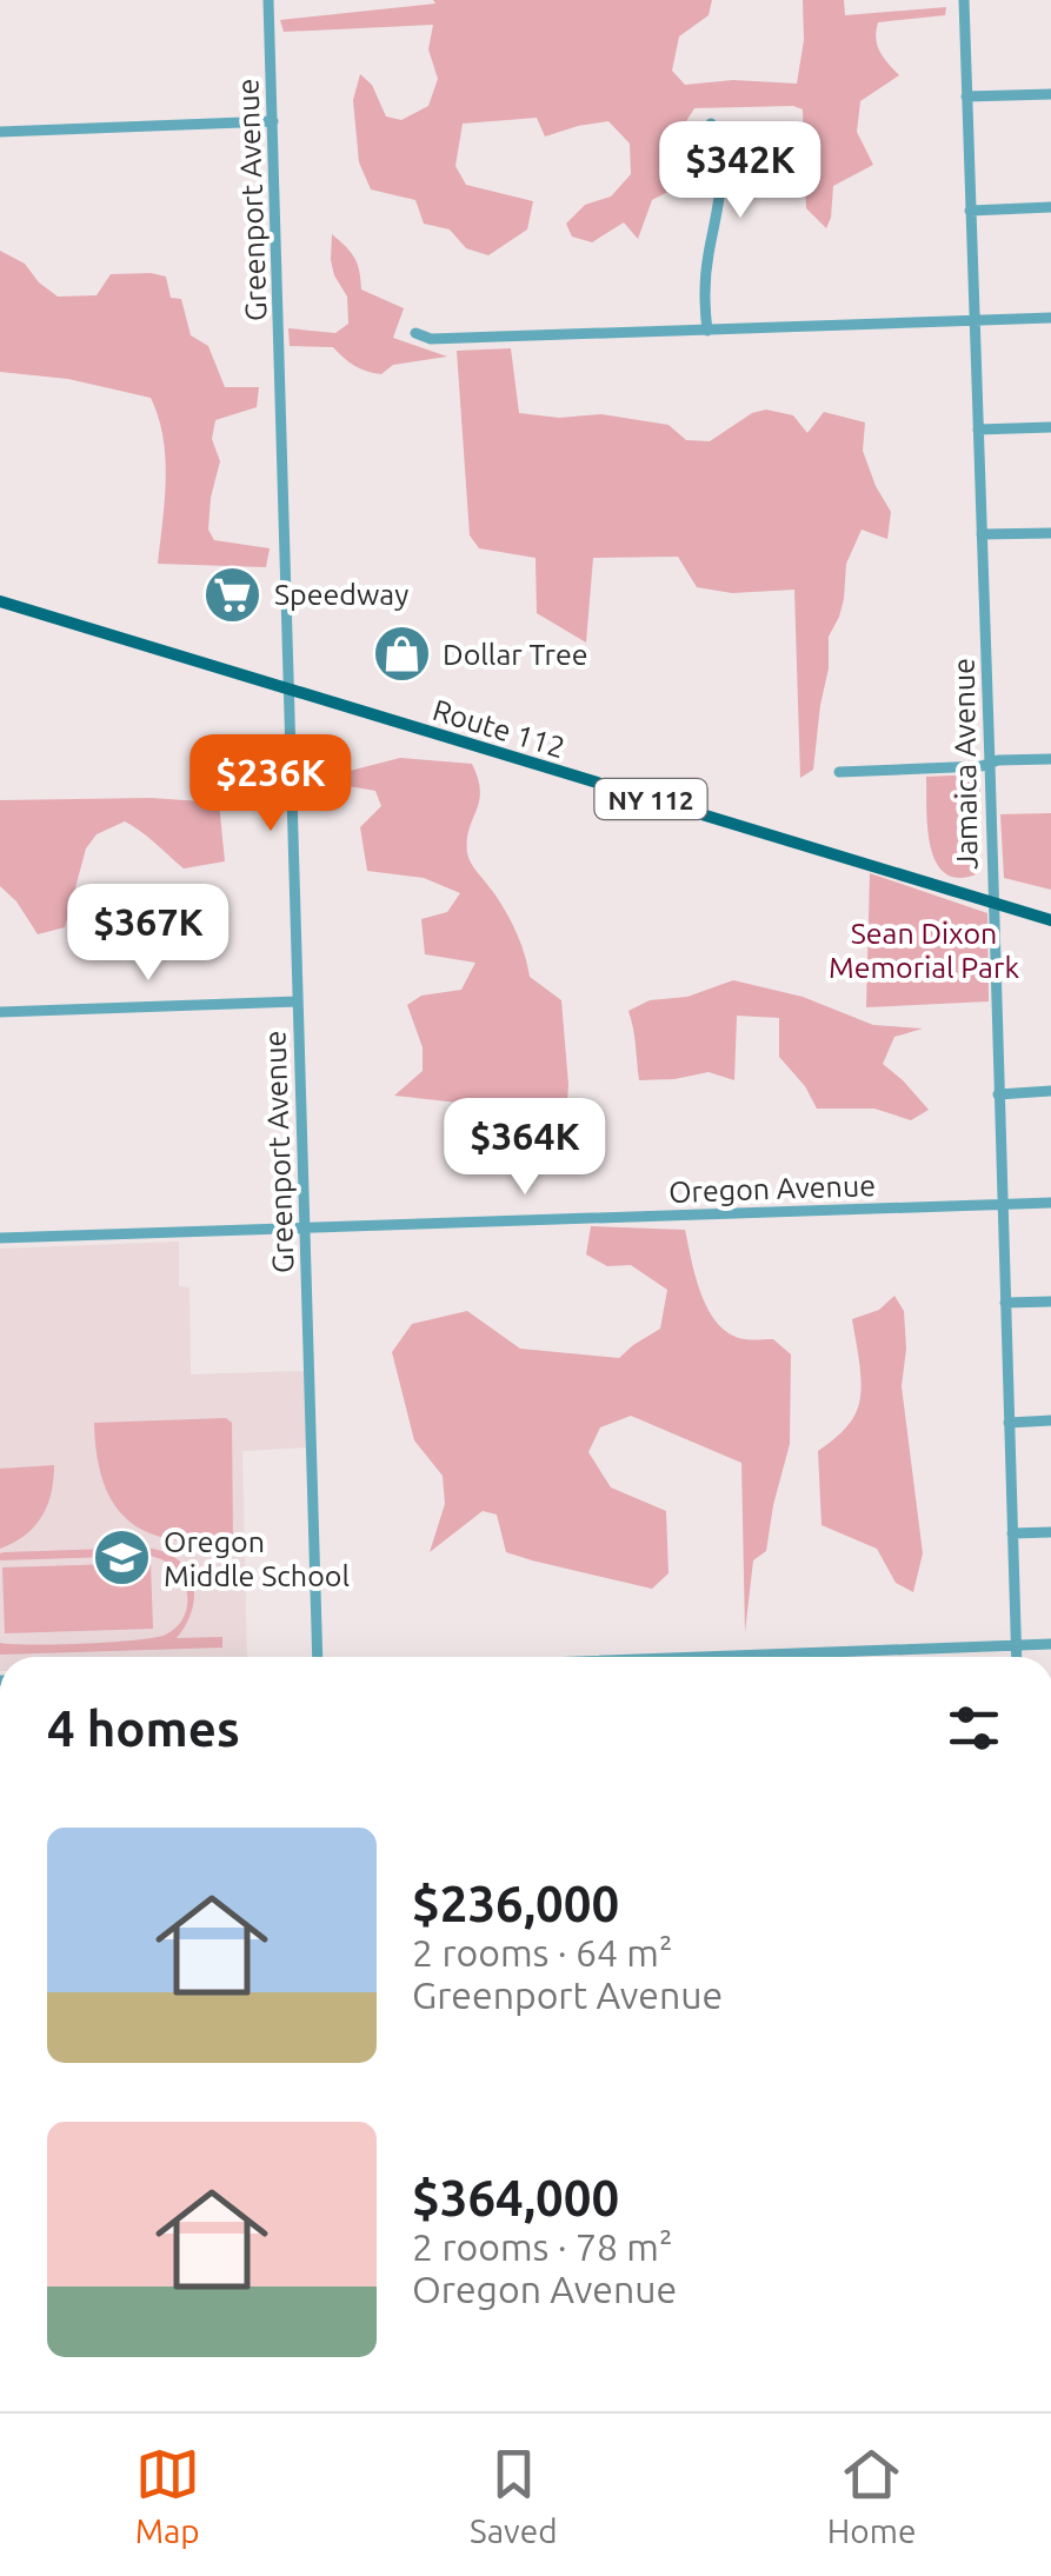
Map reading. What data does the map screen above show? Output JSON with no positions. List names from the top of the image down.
{
  "streets": {
    "main road": ["Route 112", "NY 112"],
    "street": ["Greenport Avenue", "Jamaica Avenue", "Oregon Avenue"]
  },
  "crossings": [
    ["Greenport Avenue", "Route 112"],
    ["Greenport Avenue", "Oregon Avenue"],
    ["Route 112", "Jamaica Avenue"],
    ["Jamaica Avenue", "Oregon Avenue"]
  ],
  "parks": ["Sean Dixon Memorial Park"],
  "places": {
    "supermarket": ["Speedway"],
    "shop": ["Dollar Tree"],
    "school or university": ["Oregon Middle School"]
  },
  "page": {
    "price": [
      "$342K",
      "$236K",
      "$367K",
      "$364K"
    ],
    "heading": "4 homes",
    "list": [
      {
        "name": "$236,000",
        "note": "2 rooms · 64 m² · Greenport Avenue"
      },
      {
        "name": "$364,000",
        "note": "2 rooms · 78 m² · Oregon Avenue"
      }
    ],
    "tabs": ["Map", "Saved", "Home"]
  }
}
